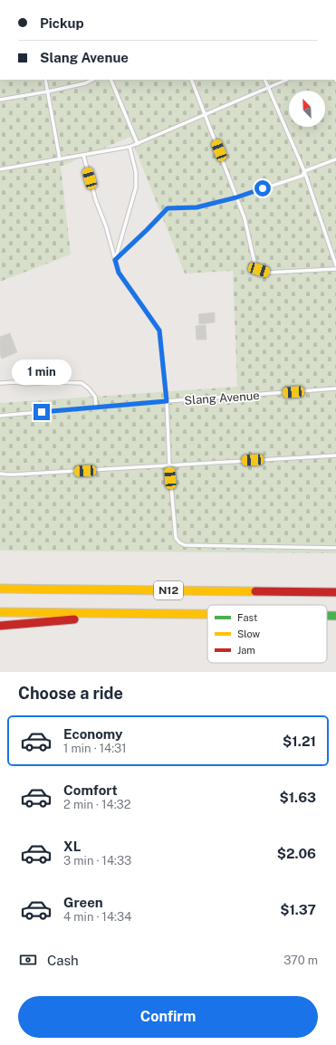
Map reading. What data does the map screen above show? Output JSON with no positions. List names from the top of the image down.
{
  "streets": {
    "highway": ["N12"],
    "lane": ["Slang Avenue"]
  },
  "legend": ["Fast", "Slow", "Jam"],
  "north": "top left",
  "page": {
    "banner": ["Pickup", "Slang Avenue"],
    "bubble": "1 min",
    "heading": "Choose a ride",
    "list": [
      {
        "name": "Economy",
        "note": "1 min · 14:31",
        "value": "$1.21"
      },
      {
        "name": "Comfort",
        "note": "2 min · 14:32",
        "value": "$1.63"
      },
      {
        "name": "XL",
        "note": "3 min · 14:33",
        "value": "$2.06"
      },
      {
        "name": "Green",
        "note": "4 min · 14:34",
        "value": "$1.37"
      }
    ],
    "pay": ["Cash", "370 m"],
    "buttons": "Confirm"
  }
}
